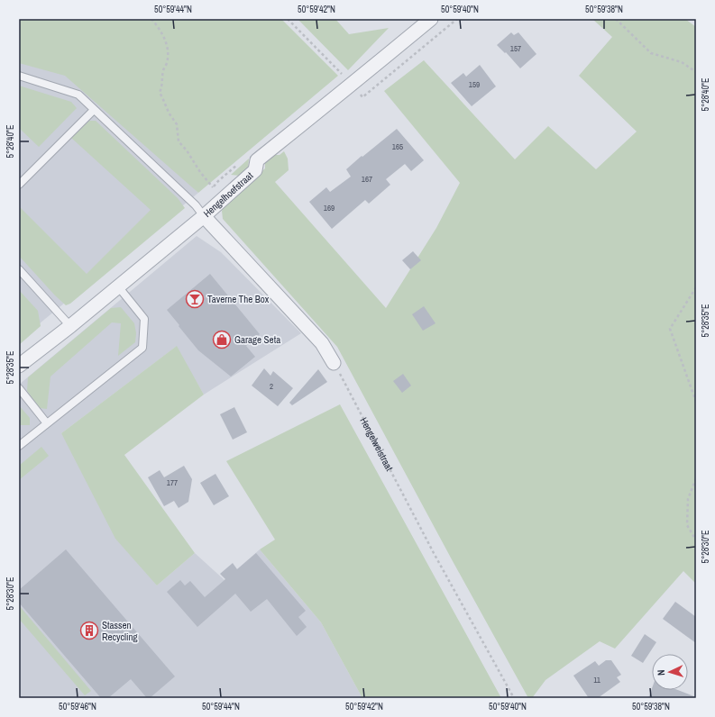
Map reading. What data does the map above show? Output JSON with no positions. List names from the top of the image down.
{
  "streets": {
    "street": ["Hengelhoefstraat"],
    "path": ["Hengelweistraat"]
  },
  "places": {
    "bar": ["Taverne The Box"],
    "shop": ["Garage Seta"],
    "building": ["Stassen Recycling"]
  },
  "house_numbers": [
    "157",
    "159",
    "165",
    "167",
    "169",
    "2",
    "177",
    "11"
  ],
  "north": "left",
  "coordinates": [
    "50°59'44\"N",
    "50°59'42\"N",
    "50°59'40\"N",
    "50°59'38\"N",
    "5°28'40\"E",
    "5°28'35\"E",
    "5°28'30\"E",
    "50°59'46\"N"
  ]
}
